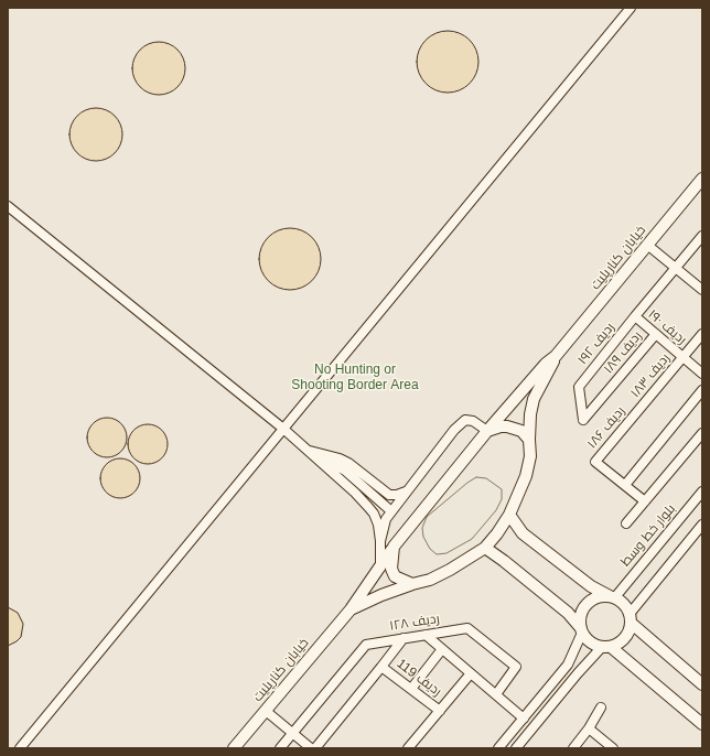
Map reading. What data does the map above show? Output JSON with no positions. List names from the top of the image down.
{
  "streets": {
    "main road": ["خیابان کنارپلیت"],
    "street": [
      "ردیف ۱۹۰",
      "ردیف ۱۹۲",
      "ردیف ۱۸۹",
      "ردیف ۱۸۳",
      "ردیف ۱۸۶",
      "بلوار خط وسط",
      "ردیف ۱۲۸",
      "ردیف 119"
    ]
  },
  "crossings": [
    ["ردیف ۱۹۰", "ردیف ۱۹۲"],
    ["ردیف ۱۹۰", "ردیف ۱۸۹"],
    ["ردیف ۱۹۰", "ردیف ۱۸۳"],
    ["ردیف ۱۹۲", "ردیف ۱۸۹"],
    ["ردیف ۱۸۳", "ردیف ۱۸۶"]
  ],
  "parks": ["No Hunting or Shooting Border Area"]
}
